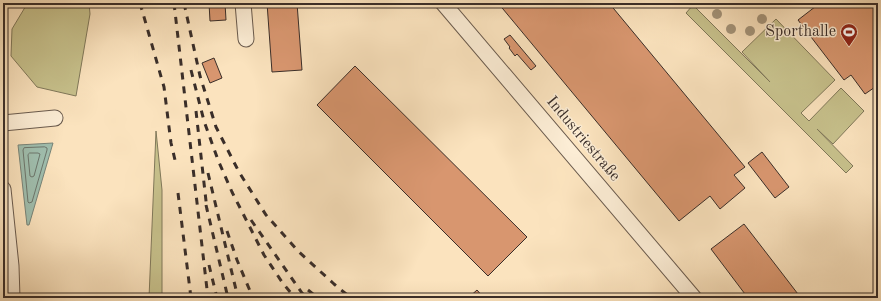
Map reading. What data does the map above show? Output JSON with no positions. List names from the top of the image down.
{
  "streets": {
    "street": ["Industriestraße"]
  },
  "places": {
    "sports": ["Sporthalle"]
  }
}
